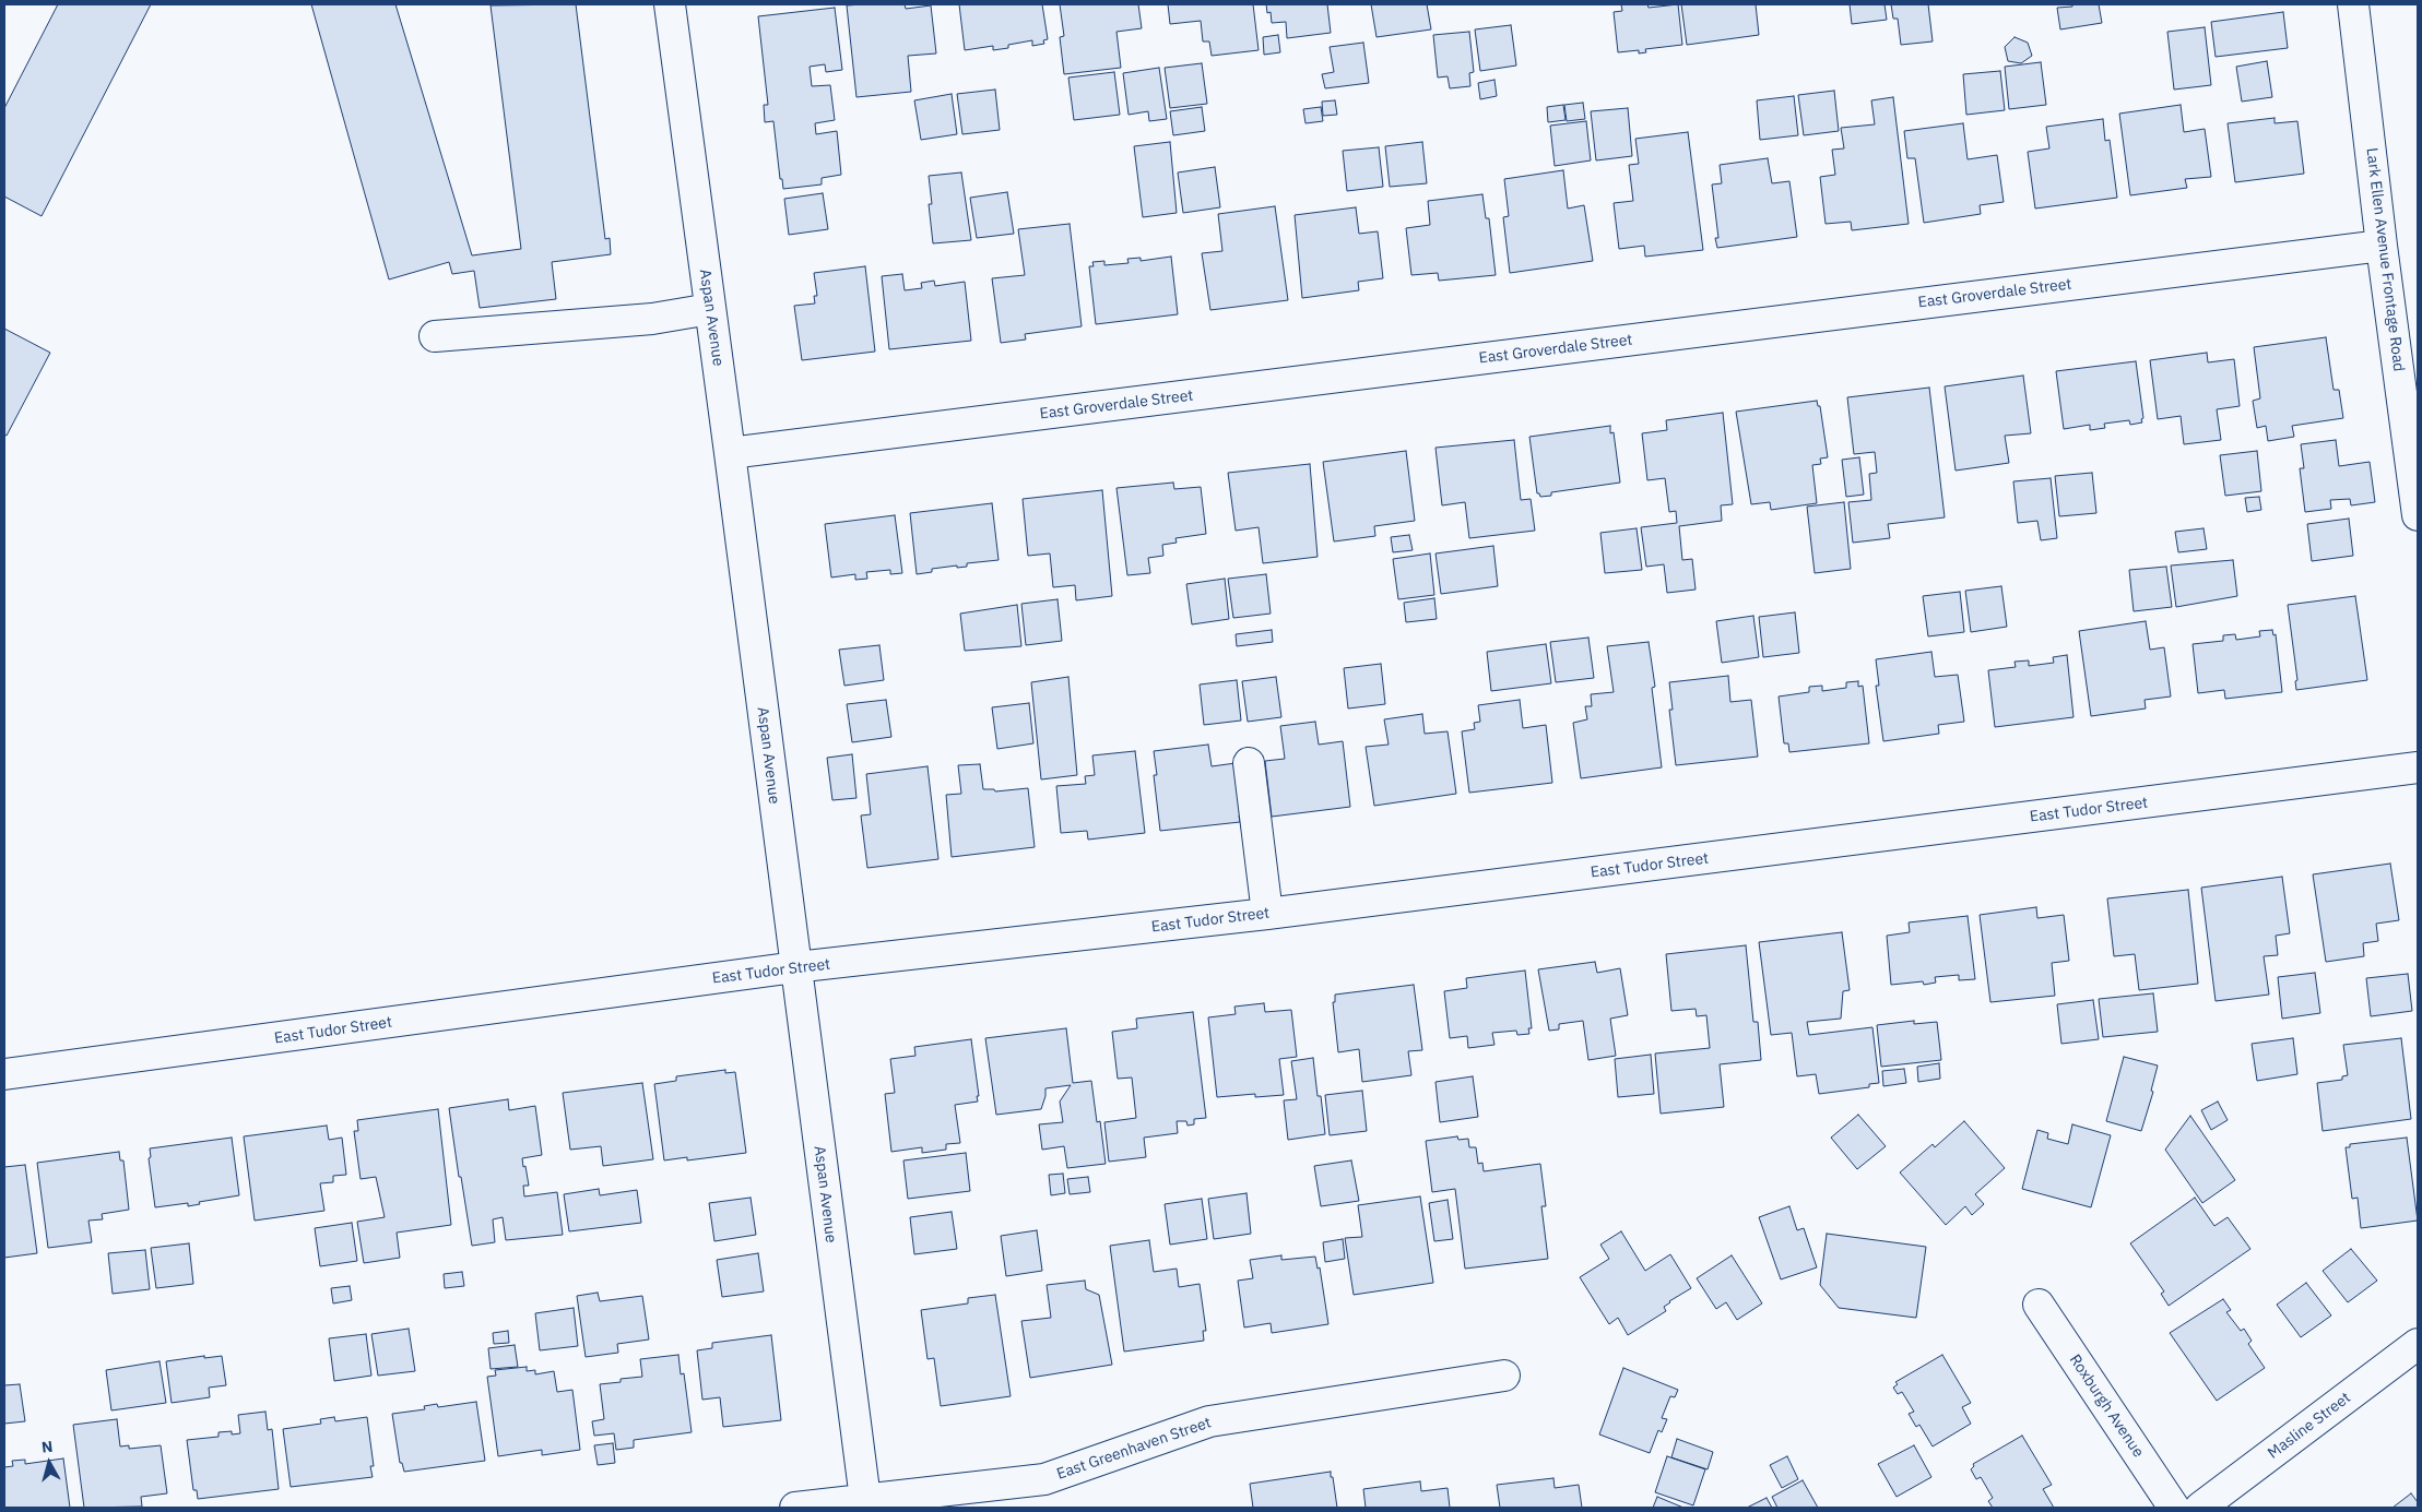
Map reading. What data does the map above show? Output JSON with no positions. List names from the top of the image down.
{
  "streets": {
    "street": [
      "Lark Ellen Avenue Frontage Road",
      "East Groverdale Street",
      "Aspan Avenue",
      "East Tudor Street",
      "Roxburgh Avenue",
      "Masline Street",
      "East Greenhaven Street"
    ]
  },
  "crossings": [
    ["Lark Ellen Avenue Frontage Road", "East Groverdale Street"],
    ["East Groverdale Street", "Aspan Avenue"],
    ["Aspan Avenue", "East Tudor Street"],
    ["Aspan Avenue", "East Greenhaven Street"]
  ],
  "north": "top"
}
